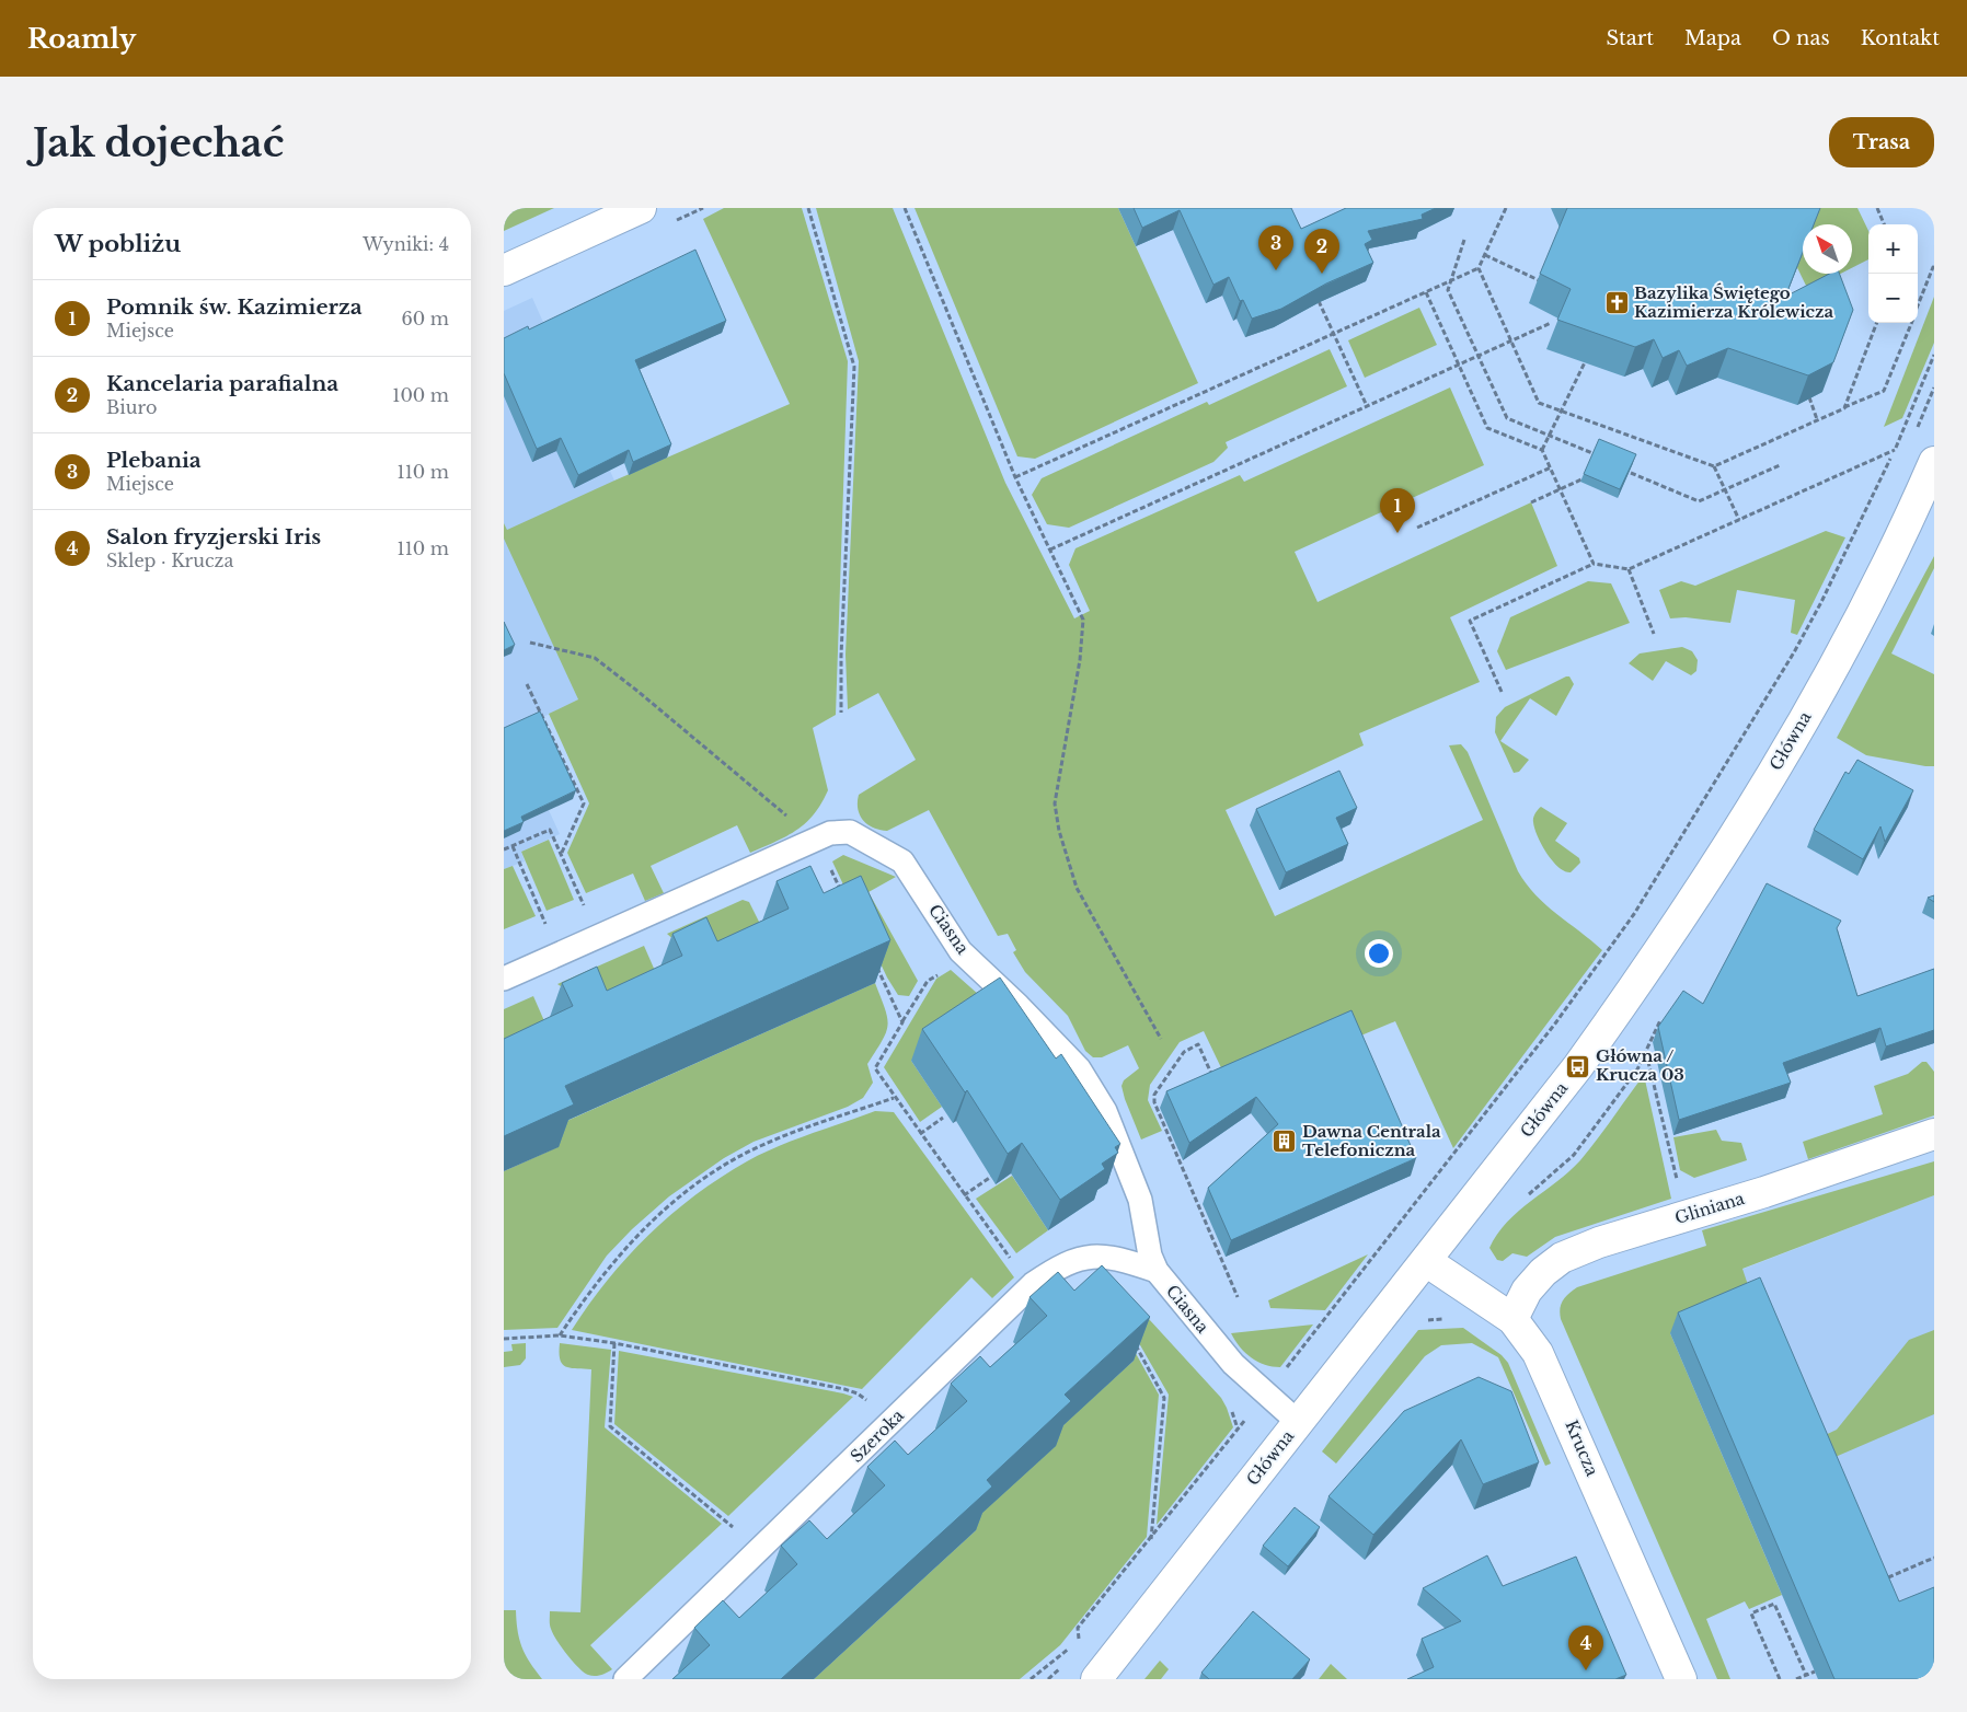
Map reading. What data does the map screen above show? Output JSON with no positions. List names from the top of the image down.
{
  "streets": {
    "street": ["Główna", "Gliniana", "Krucza"],
    "lane": ["Ciasna", "Szeroka"]
  },
  "crossings": [
    ["Główna", "Ciasna"],
    ["Główna", "Krucza"],
    ["Ciasna", "Szeroka"],
    ["Gliniana", "Krucza"]
  ],
  "places": {
    "church": ["Bazylika Świętego Kazimierza Królewicza"],
    "bus stop": ["Główna / Krucza 03"],
    "building": ["Dawna Centrala Telefoniczna"]
  },
  "north": "top left",
  "page": {
    "header": "Roamly",
    "nav": [
      "Start",
      "Mapa",
      "O nas",
      "Kontakt"
    ],
    "buttons": "Trasa",
    "title": "Jak dojechać",
    "heading": ["W pobliżu", "Wyniki: 4"],
    "map_buttons": ["+", "−"],
    "pins": [
      "3",
      "2",
      "1",
      "4"
    ],
    "list": [
      {
        "mark": "1",
        "name": "Pomnik św. Kazimierza",
        "note": "Miejsce",
        "value": "60 m"
      },
      {
        "mark": "2",
        "name": "Kancelaria parafialna",
        "note": "Biuro",
        "value": "100 m"
      },
      {
        "mark": "3",
        "name": "Plebania",
        "note": "Miejsce",
        "value": "110 m"
      },
      {
        "mark": "4",
        "name": "Salon fryzjerski Iris",
        "note": "Sklep · Krucza",
        "value": "110 m"
      }
    ]
  }
}
